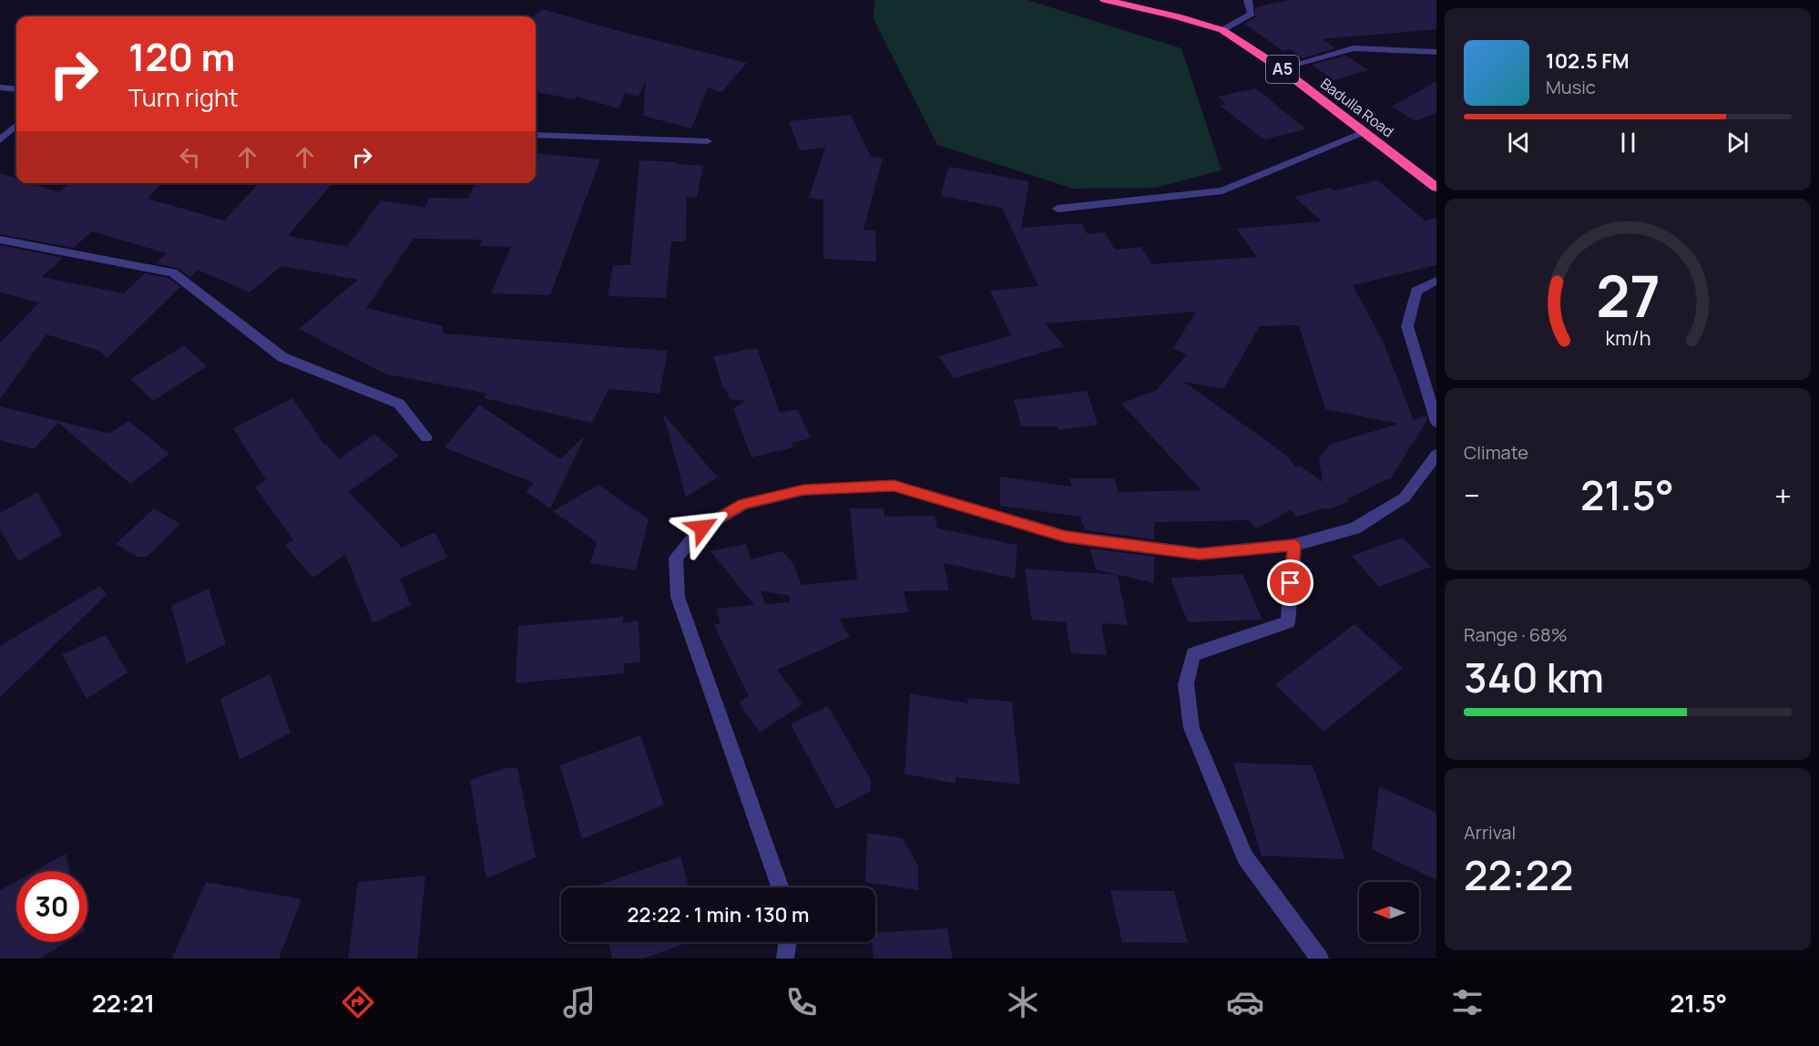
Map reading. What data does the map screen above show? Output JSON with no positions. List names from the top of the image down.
{
  "streets": {
    "highway": ["A5", "Badulla Road"]
  },
  "north": "left",
  "page": {
    "turn": ["120 m", "Turn right"],
    "song": ["102.5 FM", "Music"],
    "tile": [
      "Climate",
      ["Range · 68%", "340 km"],
      ["Arrival", "22:22"]
    ],
    "heat": ["−", "21.5°", "+"],
    "limit": "30",
    "trip": "22:22 · 1 min · 130 m",
    "tabs": ["22:21", "21.5°"],
    "gauge": ["27", "km/h"]
  }
}
